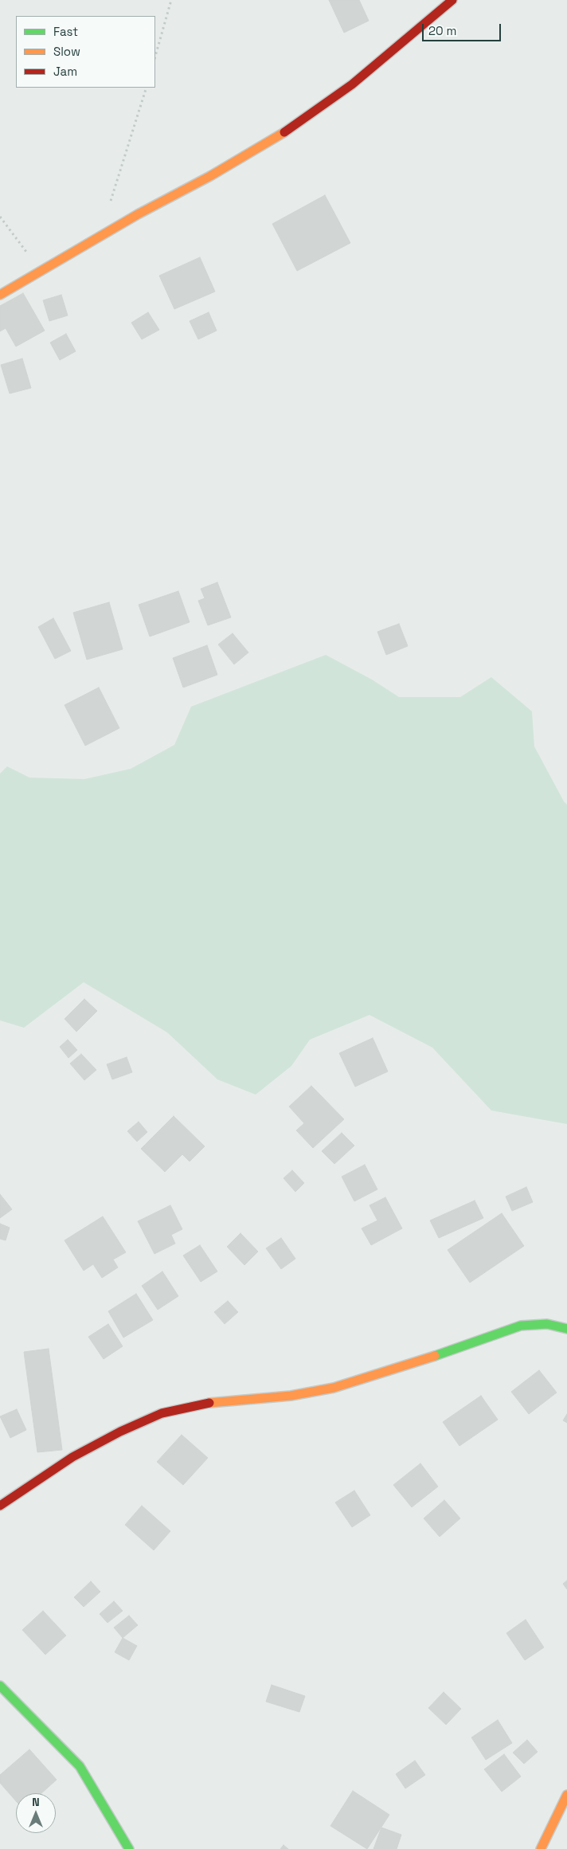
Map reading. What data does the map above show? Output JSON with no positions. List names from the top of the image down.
{
  "legend": ["Fast", "Slow", "Jam"],
  "scale_bar": "20 m",
  "north": "top"
}
